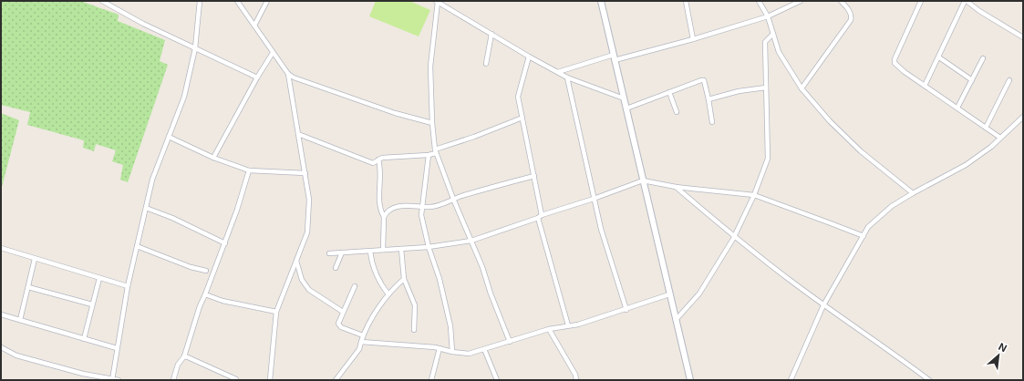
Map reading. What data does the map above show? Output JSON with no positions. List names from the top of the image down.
{
  "north": "top right"
}
